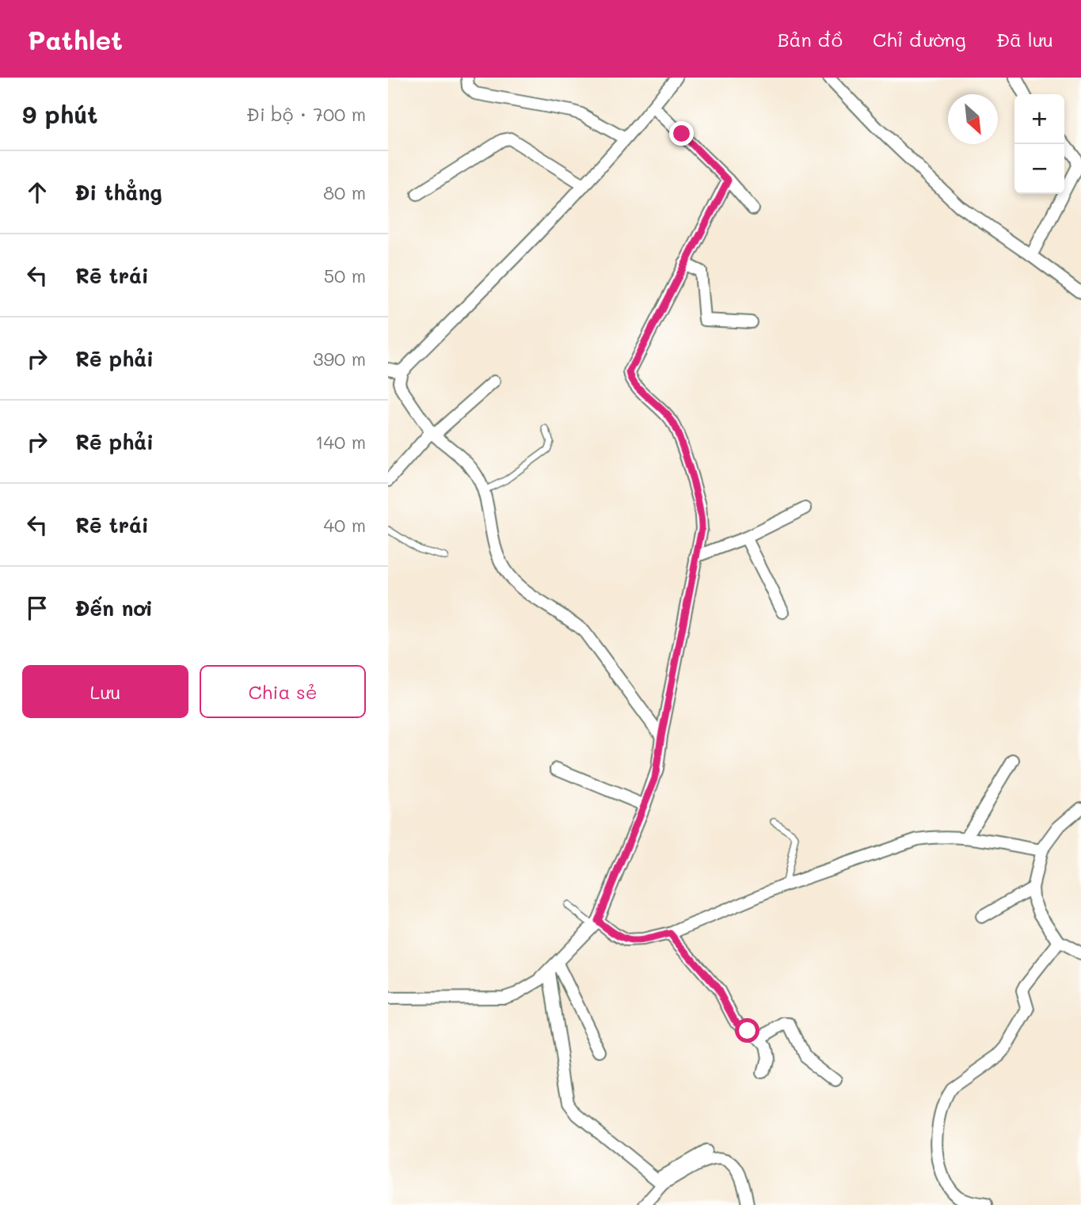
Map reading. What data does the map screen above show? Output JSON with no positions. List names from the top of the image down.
{
  "north": "bottom right",
  "page": {
    "header": "Pathlet",
    "nav": ["Bản đồ", "Chỉ đường", "Đã lưu"],
    "heading": ["9 phút", "Đi bộ · 700 m"],
    "map_buttons": ["+", "−"],
    "list": [
      ["Đi thẳng", "80 m"],
      ["Rẽ trái", "50 m"],
      ["Rẽ phải", "390 m"],
      ["Rẽ phải", "140 m"],
      ["Rẽ trái", "40 m"],
      "Đến nơi"
    ],
    "buttons": ["Lưu", "Chia sẻ"]
  }
}
